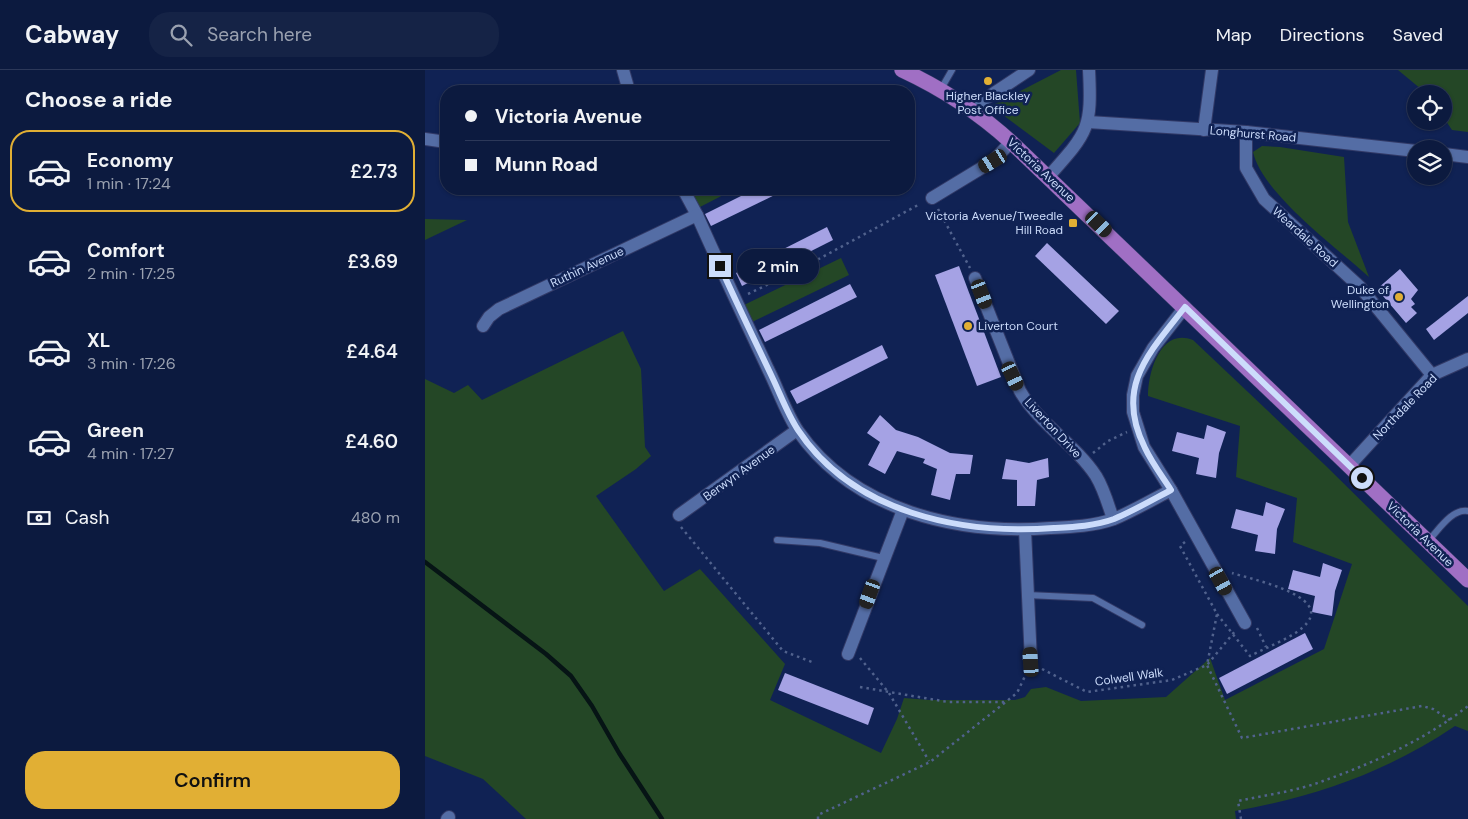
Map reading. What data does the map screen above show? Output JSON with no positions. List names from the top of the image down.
{
  "streets": {
    "main road": ["Victoria Avenue"],
    "street": [
      "Longhurst Road",
      "Weardale Road",
      "Ruthin Avenue",
      "Northdale Road",
      "Liverton Drive",
      "Berwyn Avenue"
    ],
    "path": ["Colwell Walk"]
  },
  "crossings": [
    ["Longhurst Road", "Weardale Road"],
    ["Victoria Avenue", "Northdale Road"],
    ["Weardale Road", "Northdale Road"]
  ],
  "places": {
    "other": ["Higher Blackley Post Office", "Duke of Wellington", "Liverton Court"],
    "transit": ["Victoria Avenue/Tweedle Hill Road"]
  },
  "page": {
    "header": "Cabway",
    "search": "Search here",
    "nav": ["Map", "Directions", "Saved"],
    "heading": "Choose a ride",
    "banner": ["Victoria Avenue", "Munn Road"],
    "list": [
      {
        "name": "Economy",
        "note": "1 min · 17:24",
        "value": "£2.73"
      },
      {
        "name": "Comfort",
        "note": "2 min · 17:25",
        "value": "£3.69"
      },
      {
        "name": "XL",
        "note": "3 min · 17:26",
        "value": "£4.64"
      },
      {
        "name": "Green",
        "note": "4 min · 17:27",
        "value": "£4.60"
      }
    ],
    "bubble": "2 min",
    "pay": ["Cash", "480 m"],
    "buttons": "Confirm"
  }
}
